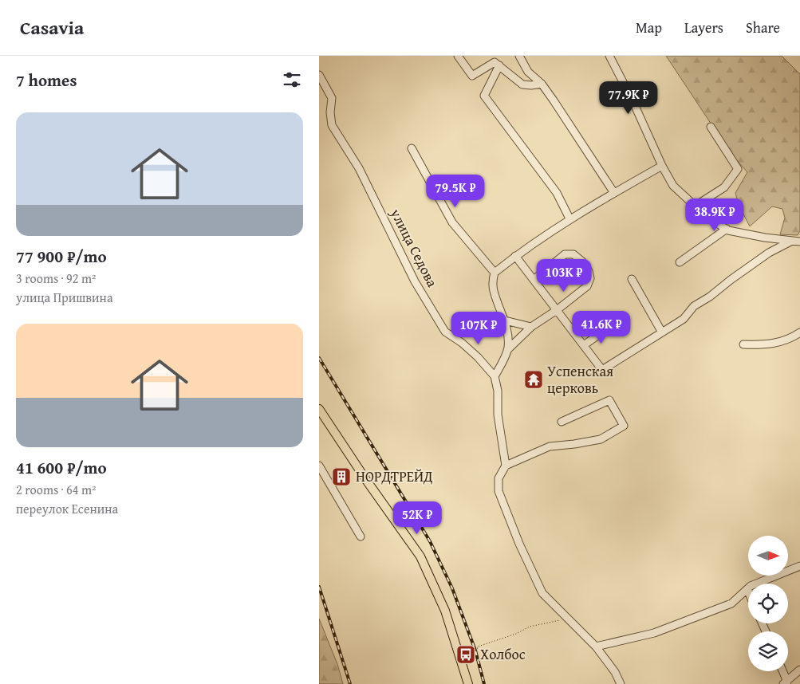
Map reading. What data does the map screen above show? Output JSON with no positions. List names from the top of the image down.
{
  "streets": {
    "street": ["улица Седова"]
  },
  "places": {
    "temple": ["Успенская церковь"],
    "building": ["НОРДТРЕЙД"],
    "bus stop": ["Холбос"]
  },
  "north": "right",
  "page": {
    "header": "Casavia",
    "nav": ["Map", "Layers", "Share"],
    "heading": "7 homes",
    "price": [
      "77.9K ₽",
      "79.5K ₽",
      "38.9K ₽",
      "103K ₽",
      "41.6K ₽",
      "107K ₽",
      "52K ₽"
    ],
    "list": [
      {
        "name": "77 900 ₽/mo",
        "note": "3 rooms · 92 m² · улица Пришвина"
      },
      {
        "name": "41 600 ₽/mo",
        "note": "2 rooms · 64 m² · переулок Есенина"
      }
    ]
  }
}
